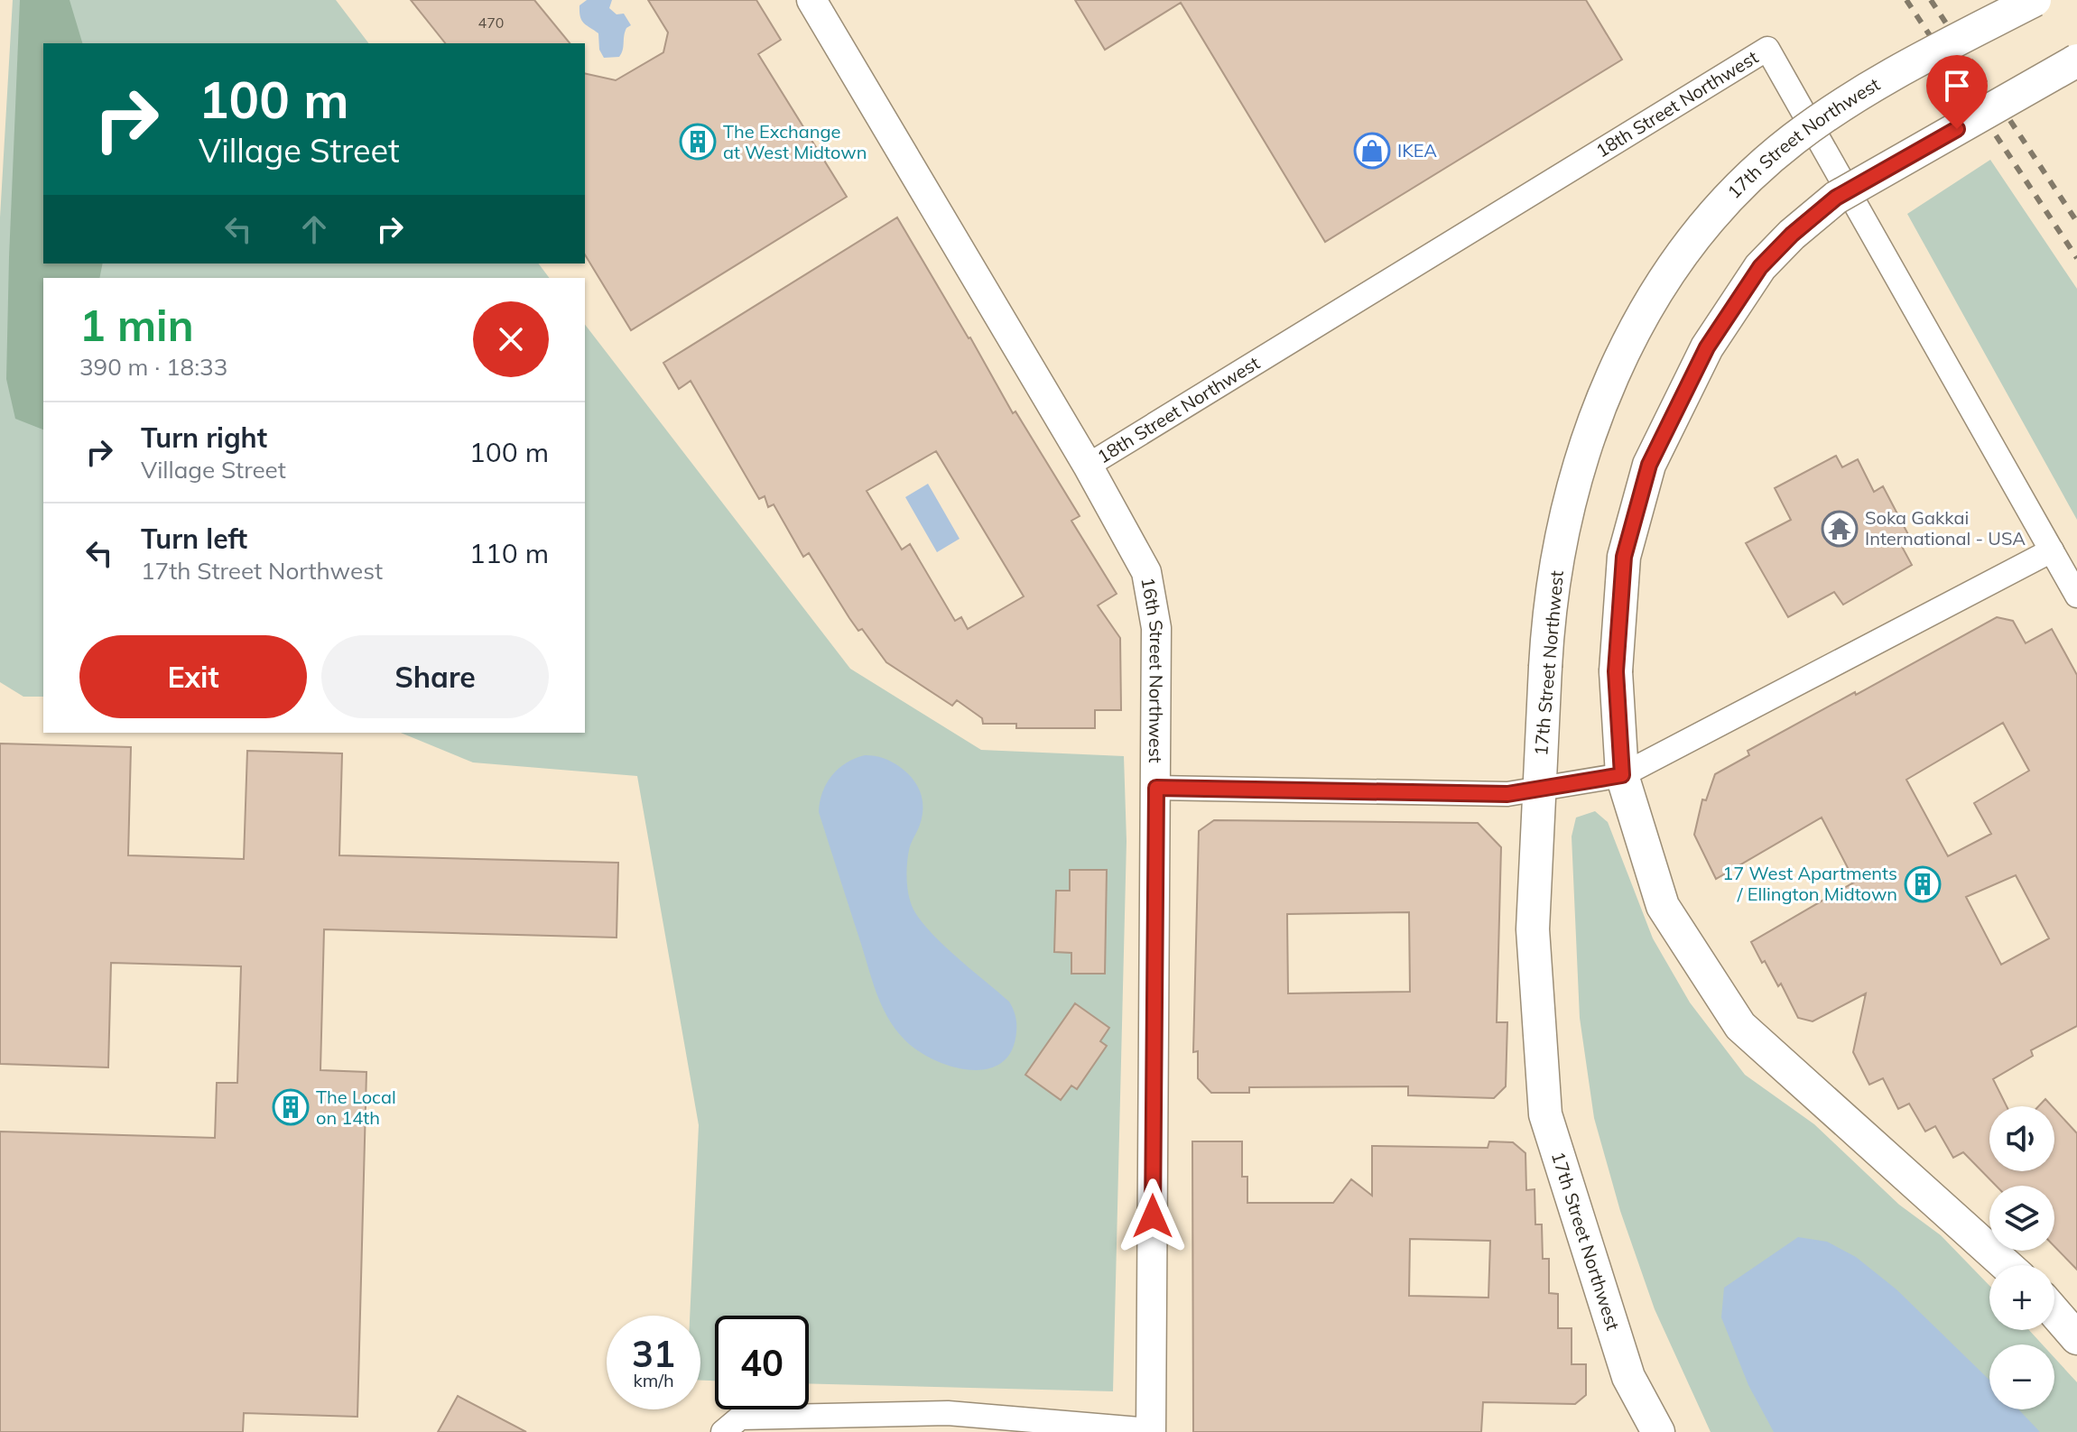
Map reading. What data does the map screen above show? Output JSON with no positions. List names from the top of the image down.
{
  "streets": {
    "main road": ["17th Street Northwest"],
    "street": ["18th Street Northwest", "16th Street Northwest"]
  },
  "crossings": [
    ["18th Street Northwest", "16th Street Northwest"]
  ],
  "places": {
    "building": ["The Exchange at West Midtown", "17 West Apartments / Ellington Midtown", "The Local on 14th"],
    "shop": ["IKEA"],
    "temple": ["Soka Gakkai International - USA"]
  },
  "house_numbers": ["470"],
  "page": {
    "turn": ["100 m", "Village Street"],
    "heading": ["1 min", "390 m · 18:33"],
    "list": [
      {
        "name": "Turn right",
        "note": "Village Street",
        "value": "100 m"
      },
      {
        "name": "Turn left",
        "note": "17th Street Northwest",
        "value": "110 m"
      }
    ],
    "buttons": ["Exit", "Share"],
    "map_buttons": ["+", "−"],
    "speed": "31 km/h",
    "limit": "40"
  }
}
